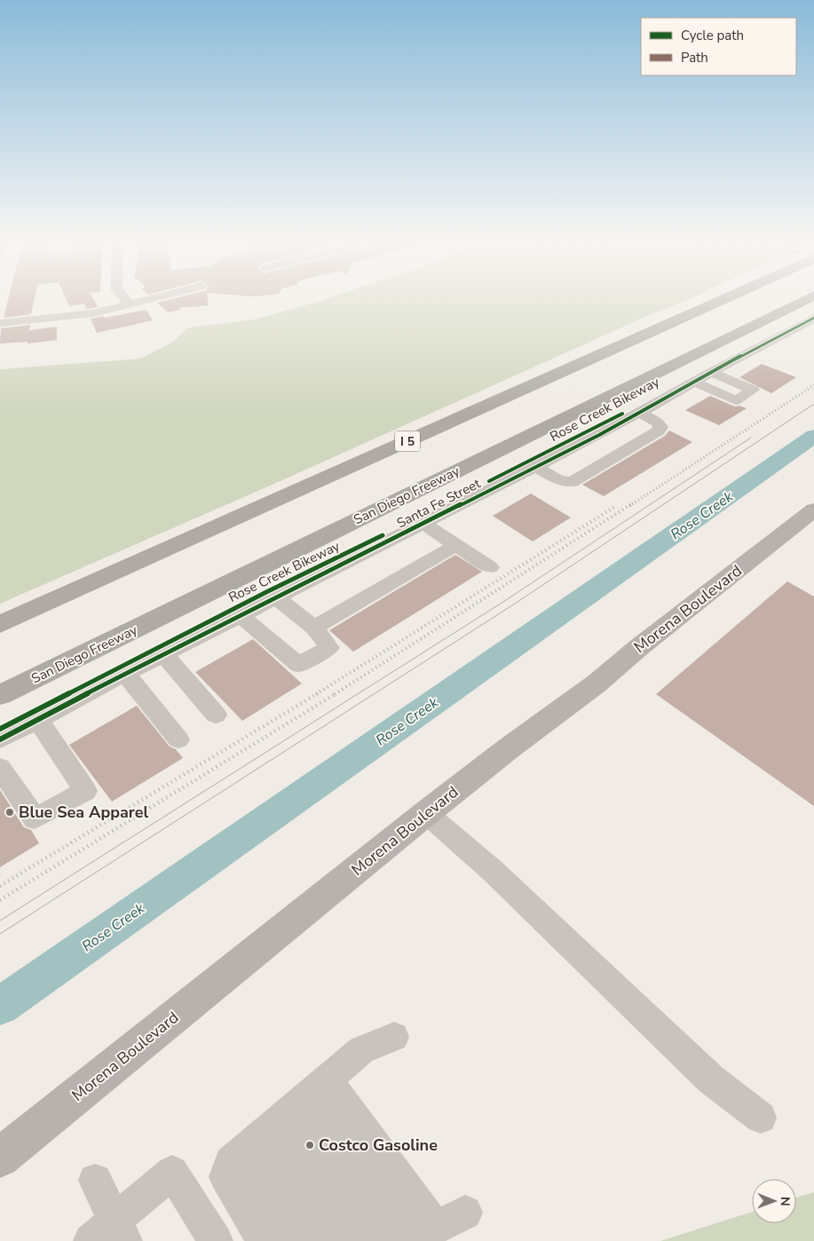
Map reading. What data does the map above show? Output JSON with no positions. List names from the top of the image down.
{
  "streets": {
    "highway": ["I 5", "San Diego Freeway"],
    "main road": ["Morena Boulevard"],
    "street": ["Santa Fe Street"],
    "cycle path": ["Rose Creek Bikeway"]
  },
  "water": ["Rose Creek"],
  "places": ["Blue Sea Apparel", "Costco Gasoline"],
  "legend": ["Cycle path", "Path"],
  "north": "right"
}
